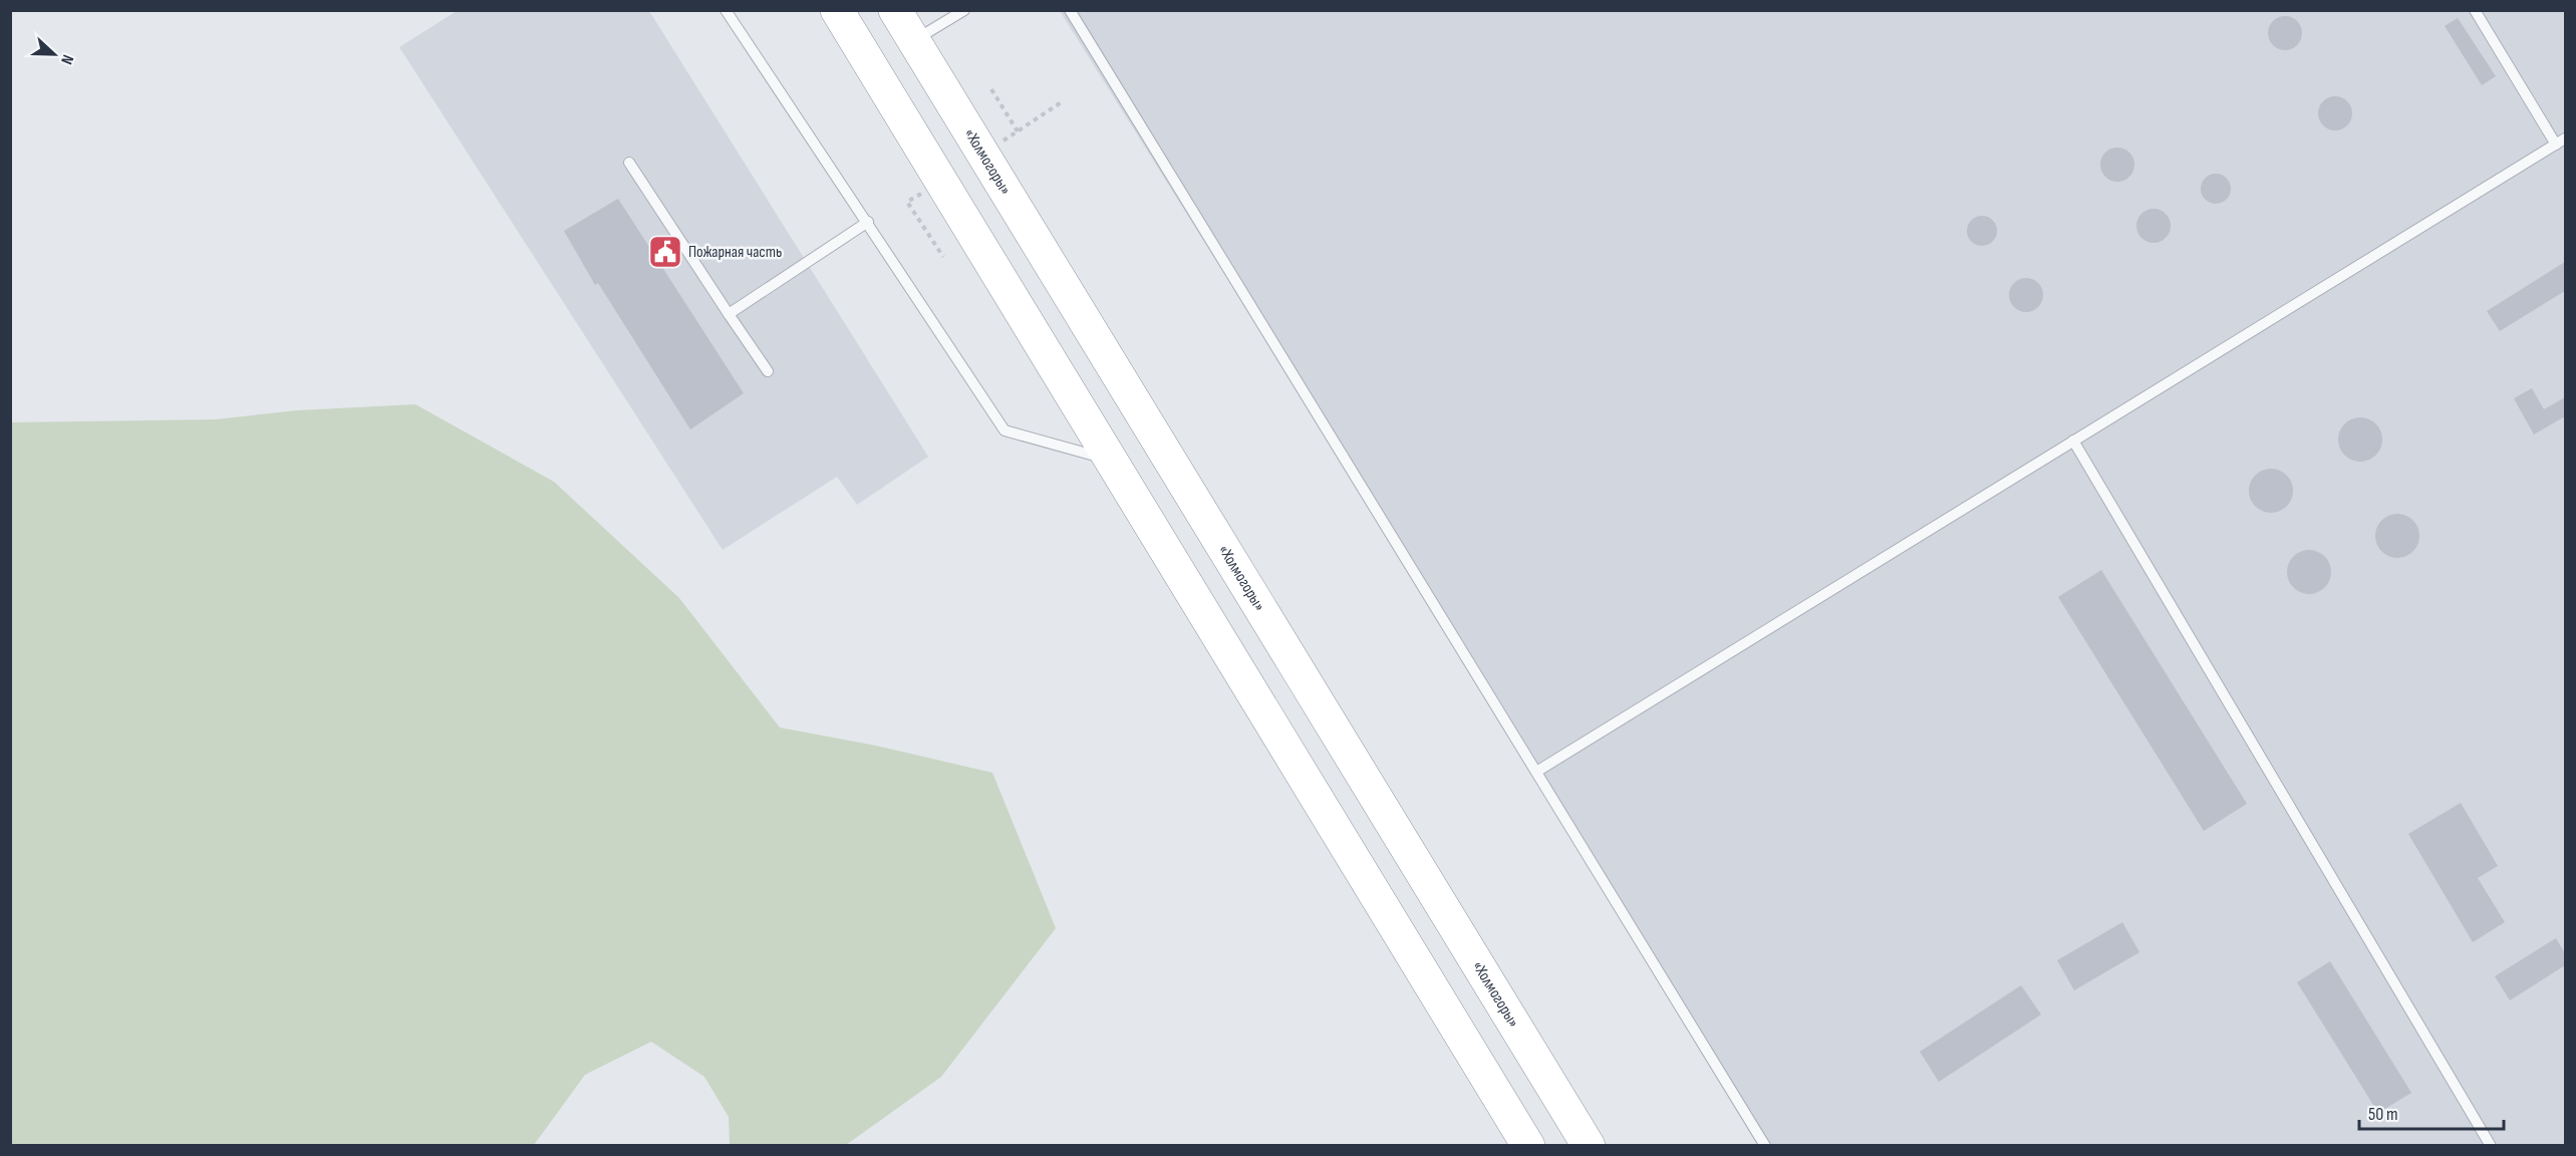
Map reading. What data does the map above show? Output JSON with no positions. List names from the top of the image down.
{
  "streets": {
    "highway": ["«Холмогоры»"]
  },
  "places": {
    "public building": ["Пожарная часть"]
  },
  "scale_bar": "50 m",
  "north": "right"
}
